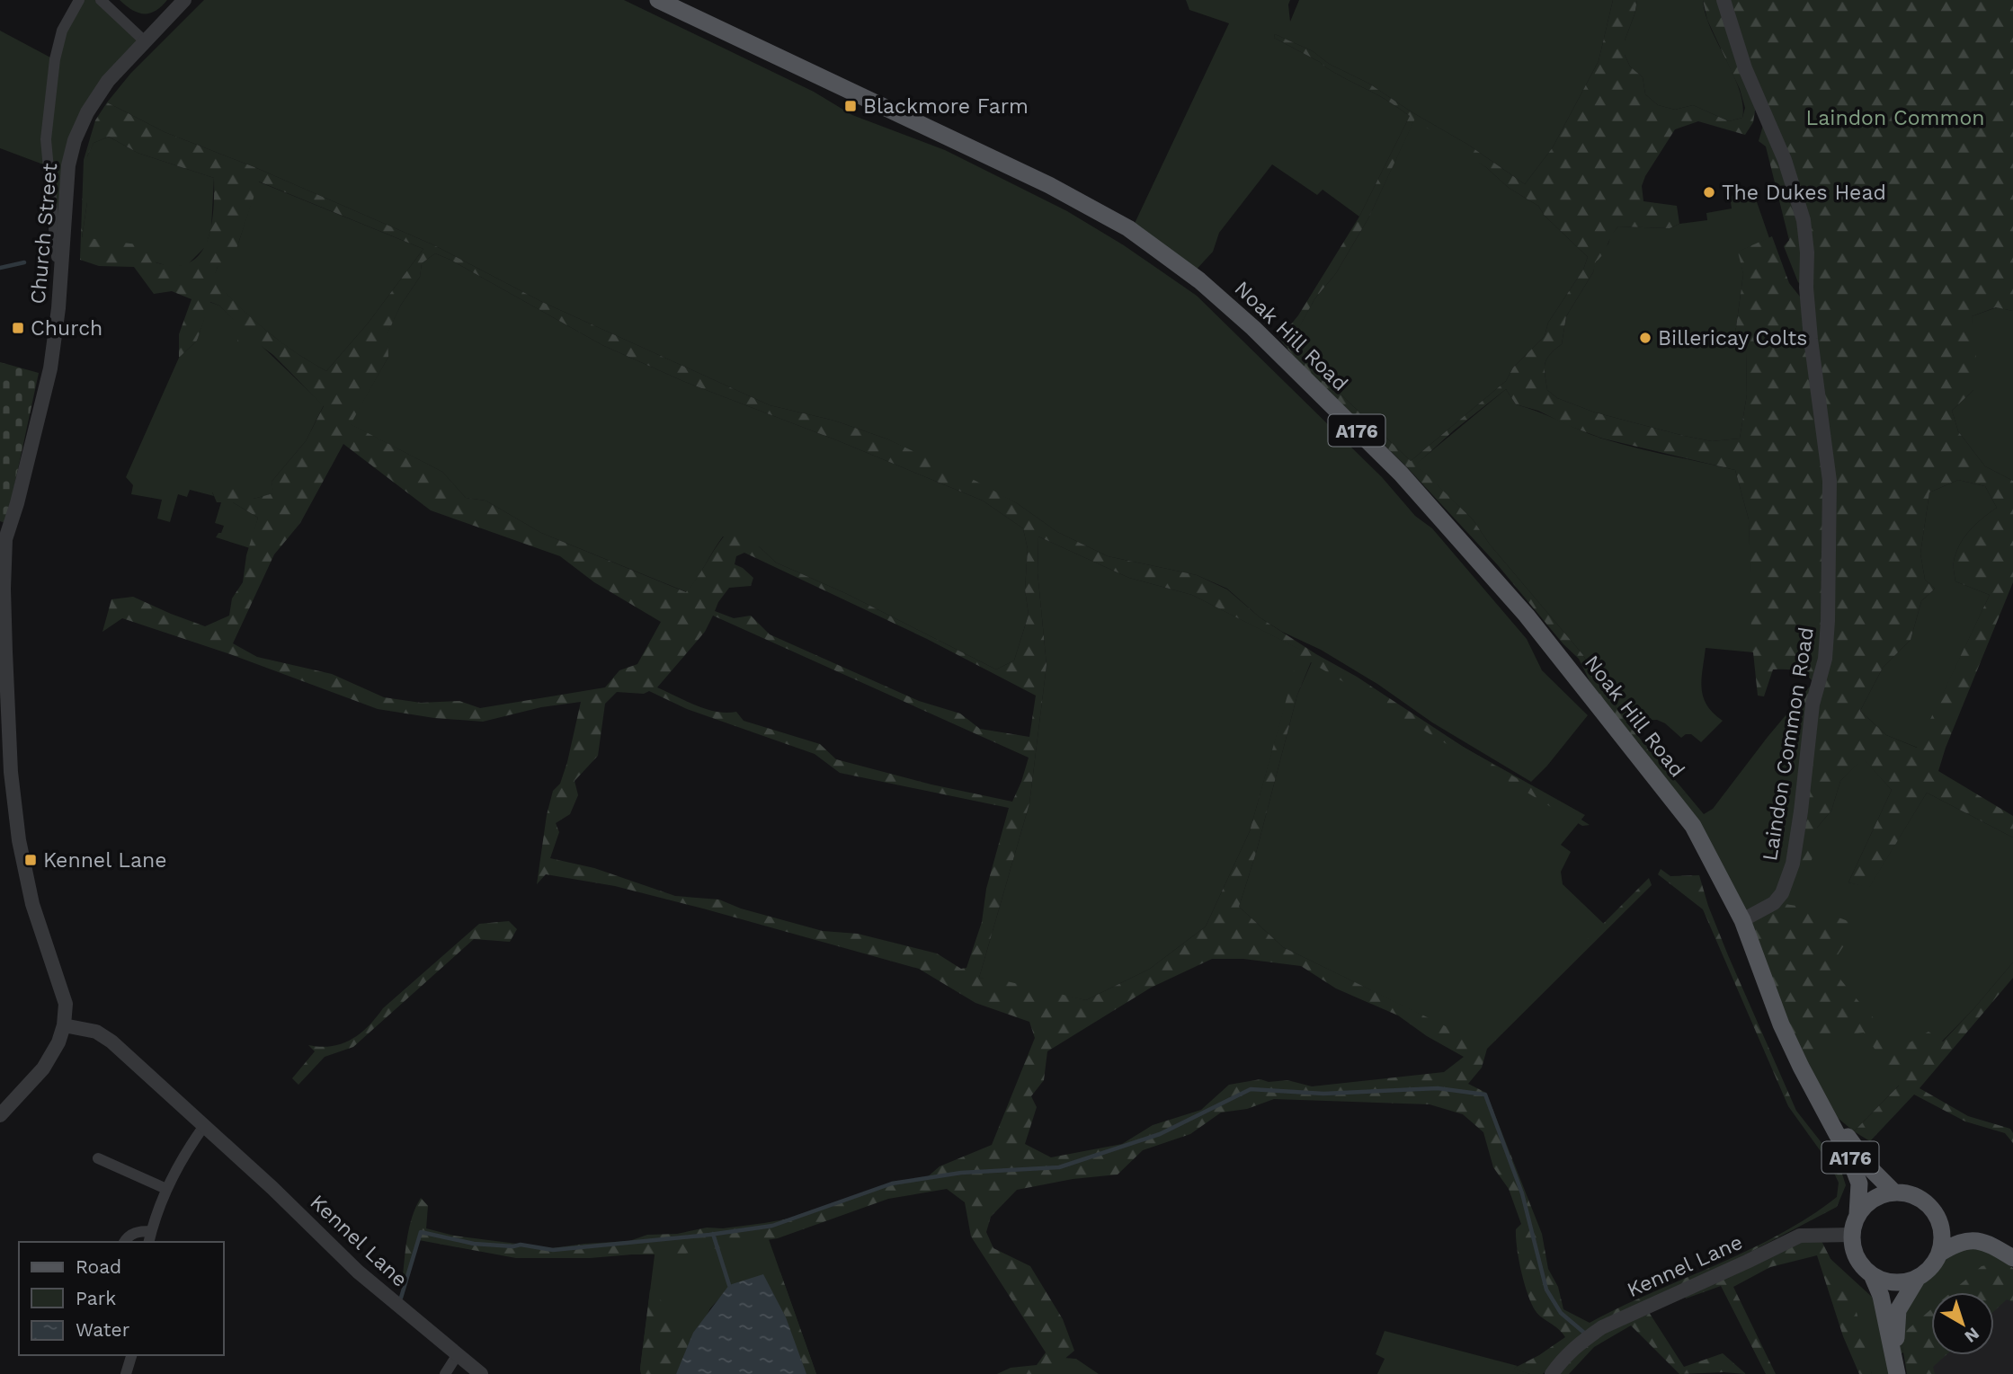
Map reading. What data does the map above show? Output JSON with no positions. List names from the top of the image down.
{
  "streets": {
    "main road": ["Noak Hill Road", "A176"],
    "street": ["Church Street", "Laindon Common Road", "Kennel Lane"]
  },
  "crossings": [
    ["Church Street", "Kennel Lane"],
    ["Noak Hill Road", "Laindon Common Road"],
    ["Noak Hill Road", "Kennel Lane"]
  ],
  "parks": ["Laindon Common"],
  "places": {
    "transit": ["Blackmore Farm", "Church", "Kennel Lane"],
    "other": ["The Dukes Head", "Billericay Colts"]
  },
  "legend": ["Road", "Park", "Water"],
  "north": "bottom right"
}
